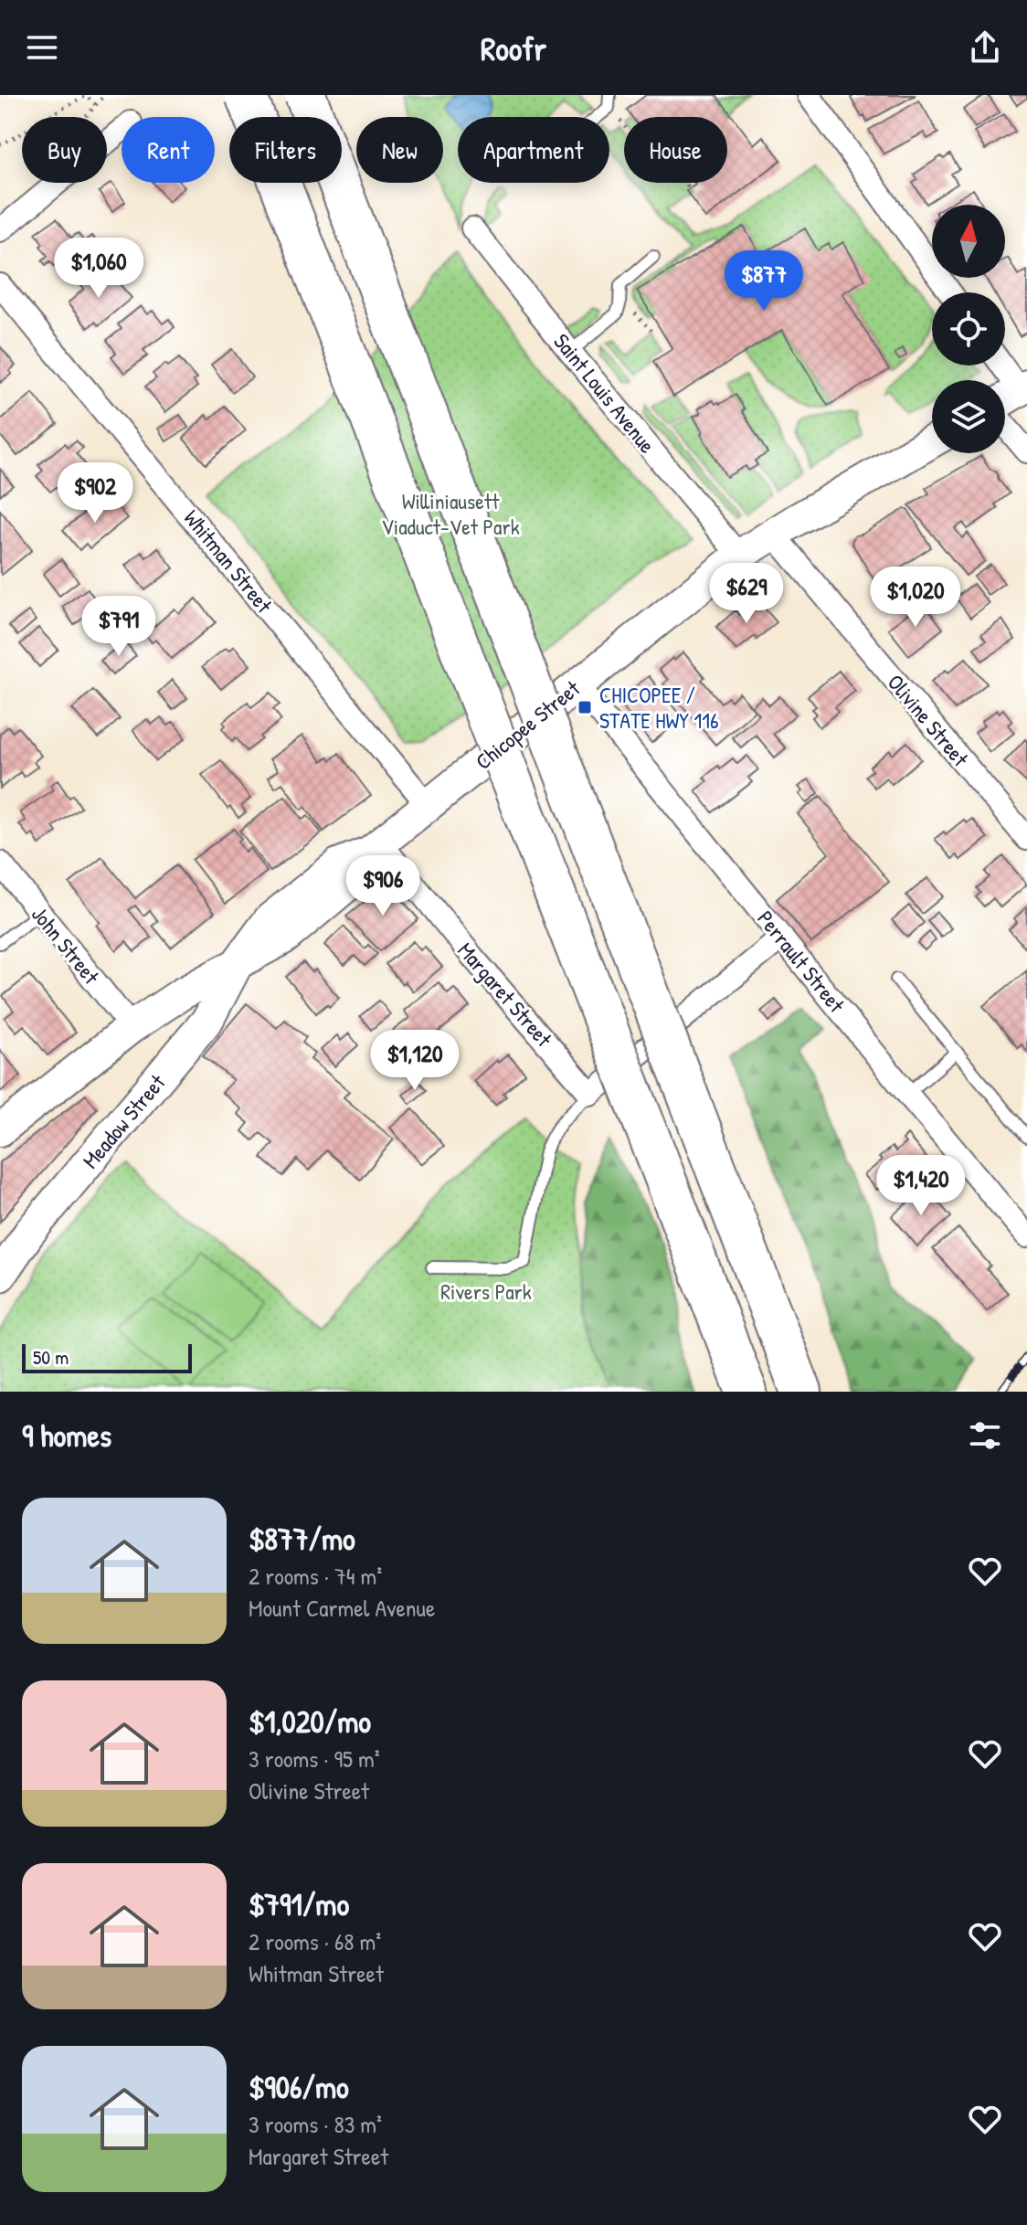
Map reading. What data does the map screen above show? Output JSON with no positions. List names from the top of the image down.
{
  "streets": {
    "main road": ["Chicopee Street", "Meadow Street"],
    "street": [
      "Saint Louis Avenue",
      "Whitman Street",
      "Olivine Street",
      "John Street",
      "Perrault Street",
      "Margaret Street"
    ]
  },
  "crossings": [
    ["Saint Louis Avenue", "Chicopee Street"],
    ["Whitman Street", "Chicopee Street"],
    ["Olivine Street", "Chicopee Street"],
    ["Chicopee Street", "Perrault Street"],
    ["Chicopee Street", "Margaret Street"],
    ["Chicopee Street", "Meadow Street"],
    ["Margaret Street", "Meadow Street"]
  ],
  "parks": ["Williniausett Viaduct-Vet Park", "Rivers Park"],
  "places": {
    "transit": ["CHICOPEE / STATE HWY 116"]
  },
  "scale_bar": "50 m",
  "north": "top",
  "page": {
    "header": "Roofr",
    "chip": [
      "Buy",
      "Rent",
      "Filters",
      "New",
      "Apartment",
      "House"
    ],
    "price": [
      "$1,060",
      "$877",
      "$902",
      "$629",
      "$1,020",
      "$791",
      "$906",
      "$1,120",
      "$1,420"
    ],
    "scale": "50 m",
    "heading": "9 homes",
    "list": [
      {
        "name": "$877/mo",
        "note": "2 rooms · 74 m² · Mount Carmel Avenue"
      },
      {
        "name": "$1,020/mo",
        "note": "3 rooms · 95 m² · Olivine Street"
      },
      {
        "name": "$791/mo",
        "note": "2 rooms · 68 m² · Whitman Street"
      },
      {
        "name": "$906/mo",
        "note": "3 rooms · 83 m² · Margaret Street"
      }
    ]
  }
}
